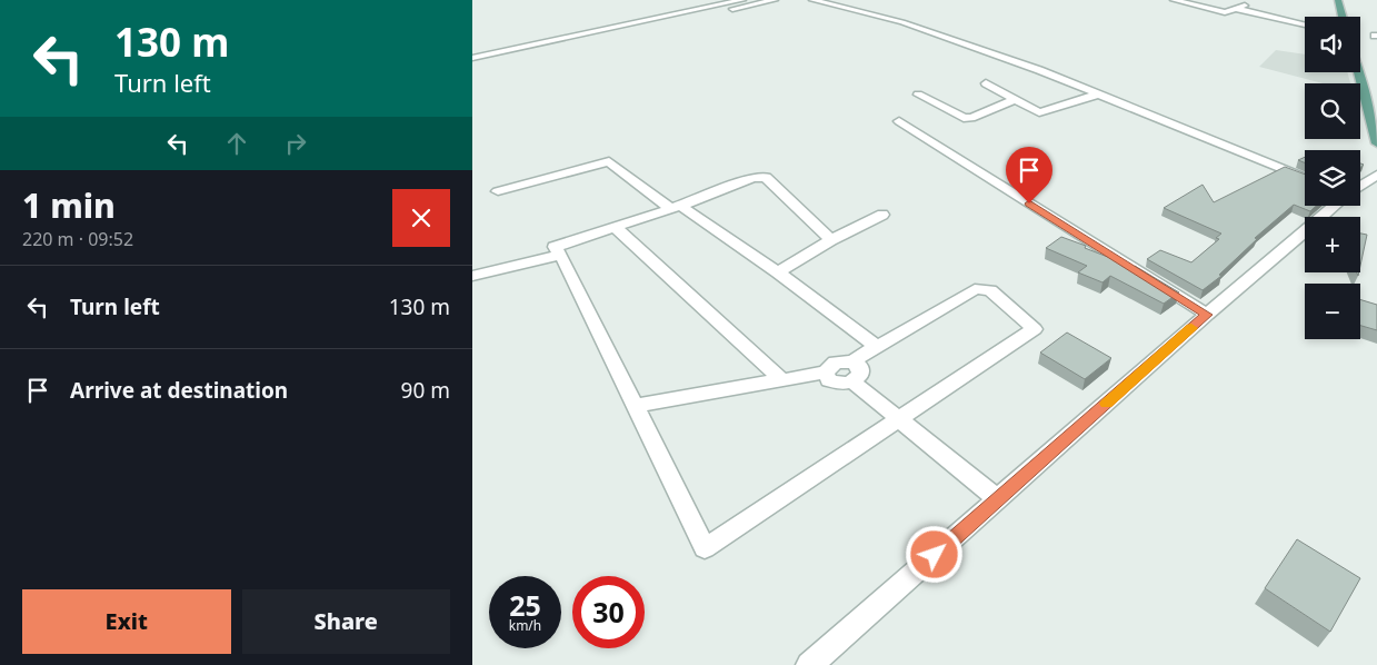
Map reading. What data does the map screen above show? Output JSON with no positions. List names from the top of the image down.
{
  "page": {
    "turn": ["130 m", "Turn left"],
    "map_buttons": ["+", "−"],
    "heading": ["1 min", "220 m · 09:52"],
    "list": [
      {
        "name": "Turn left",
        "value": "130 m"
      },
      {
        "name": "Arrive at destination",
        "value": "90 m"
      }
    ],
    "speed": "25 km/h",
    "limit": "30",
    "buttons": ["Exit", "Share"]
  }
}
